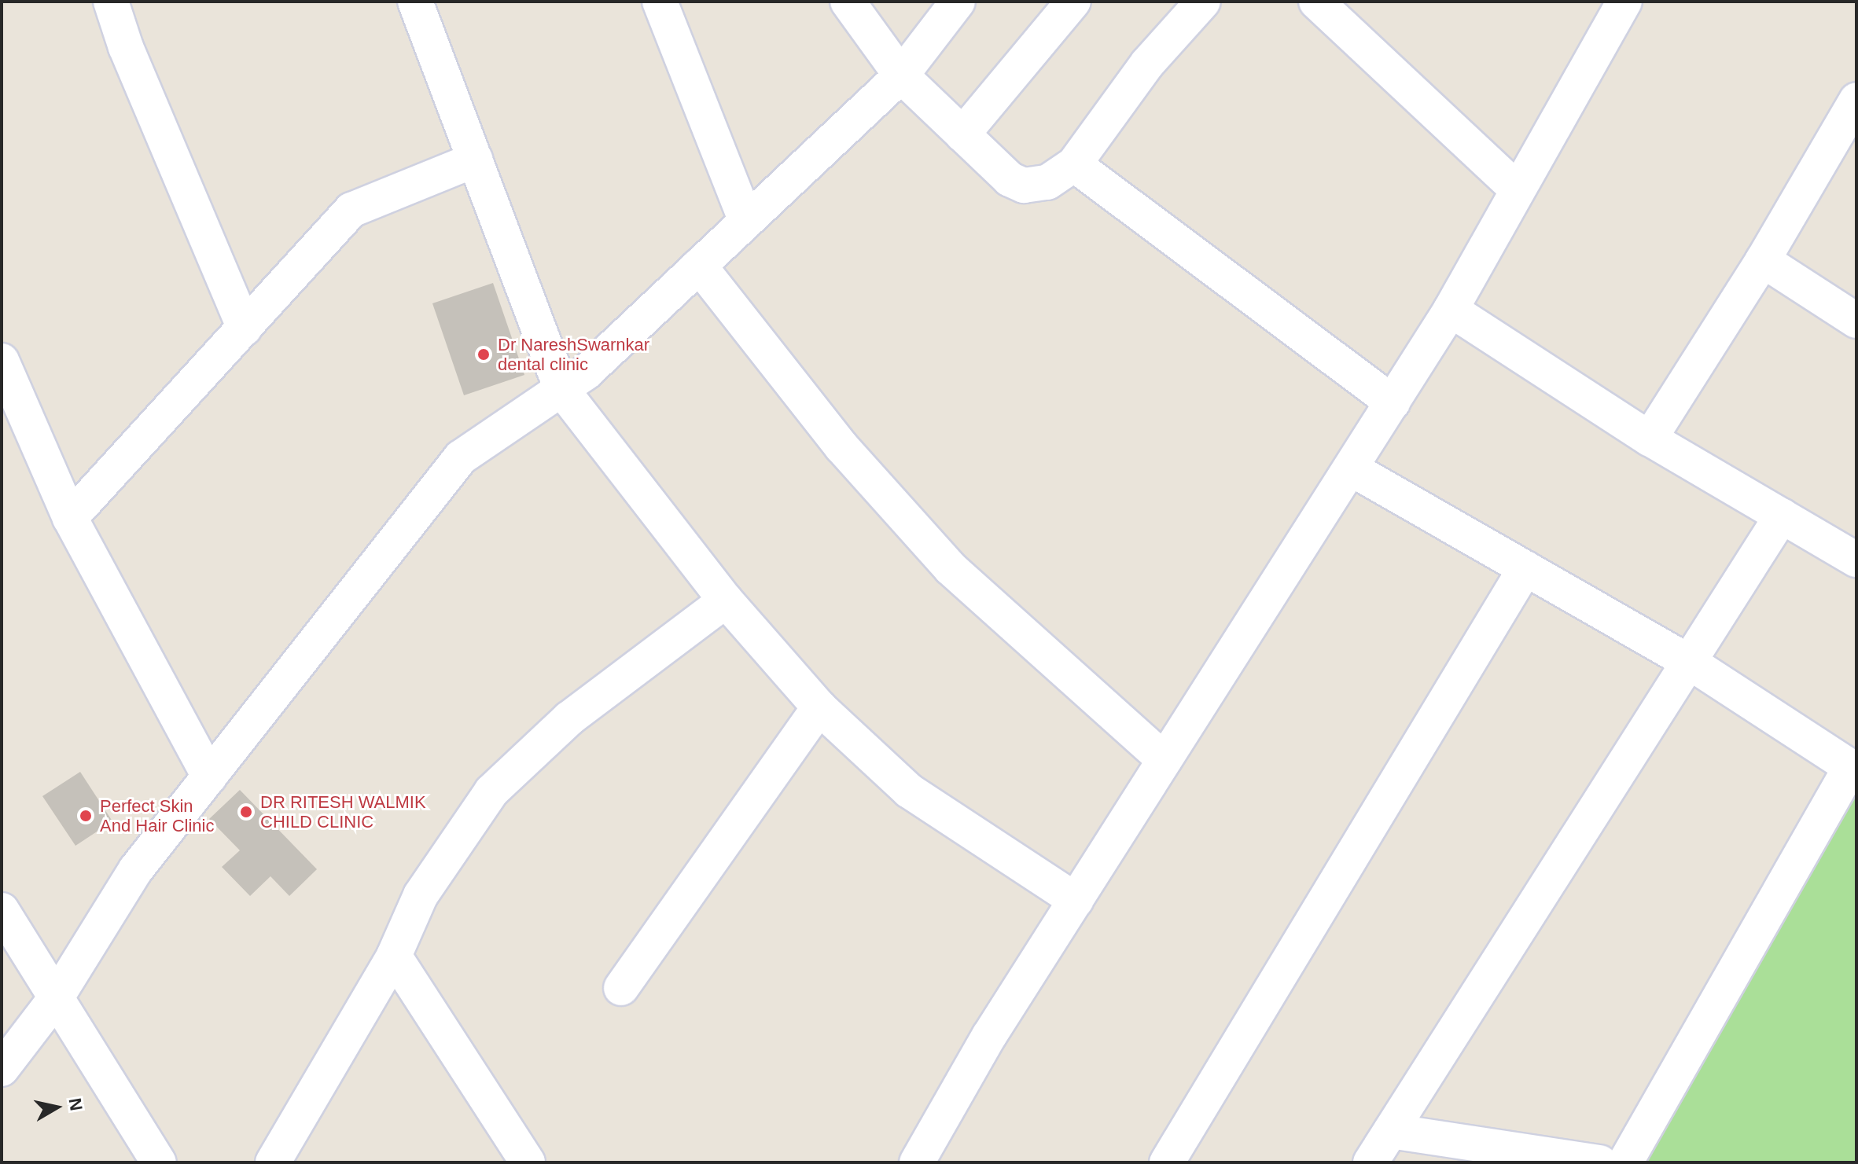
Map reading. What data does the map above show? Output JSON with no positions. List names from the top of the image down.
{
  "places": ["Dr NareshSwarnkar dental clinic", "DR RITESH WALMIK CHILD CLINIC", "Perfect Skin And Hair Clinic"],
  "north": "right"
}
